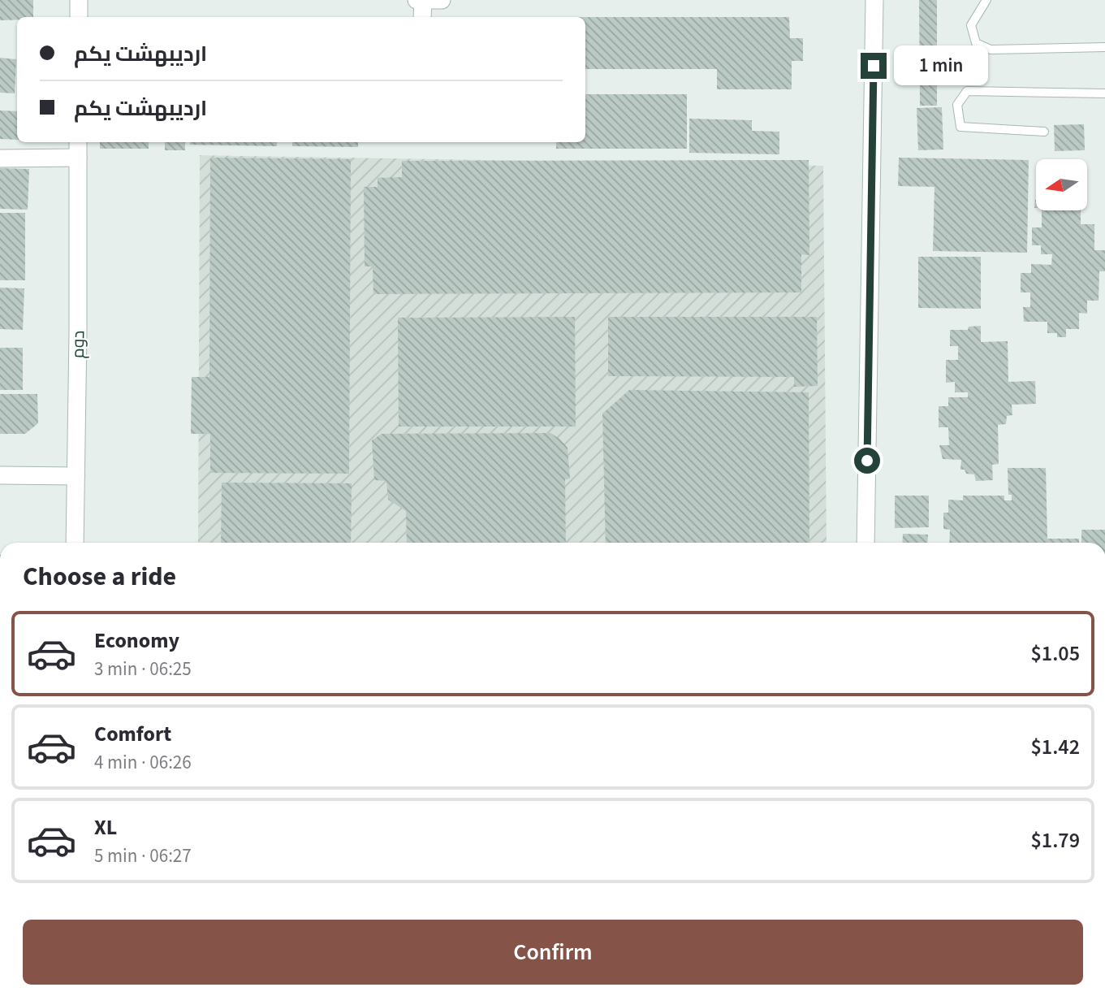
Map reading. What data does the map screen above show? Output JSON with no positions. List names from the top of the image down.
{
  "streets": {
    "street": ["دوم"]
  },
  "north": "left",
  "page": {
    "banner": ["اردیبهشت یکم", "اردیبهشت یکم"],
    "bubble": "1 min",
    "heading": "Choose a ride",
    "list": [
      {
        "name": "Economy",
        "note": "3 min · 06:25",
        "value": "$1.05"
      },
      {
        "name": "Comfort",
        "note": "4 min · 06:26",
        "value": "$1.42"
      },
      {
        "name": "XL",
        "note": "5 min · 06:27",
        "value": "$1.79"
      }
    ],
    "buttons": "Confirm"
  }
}
